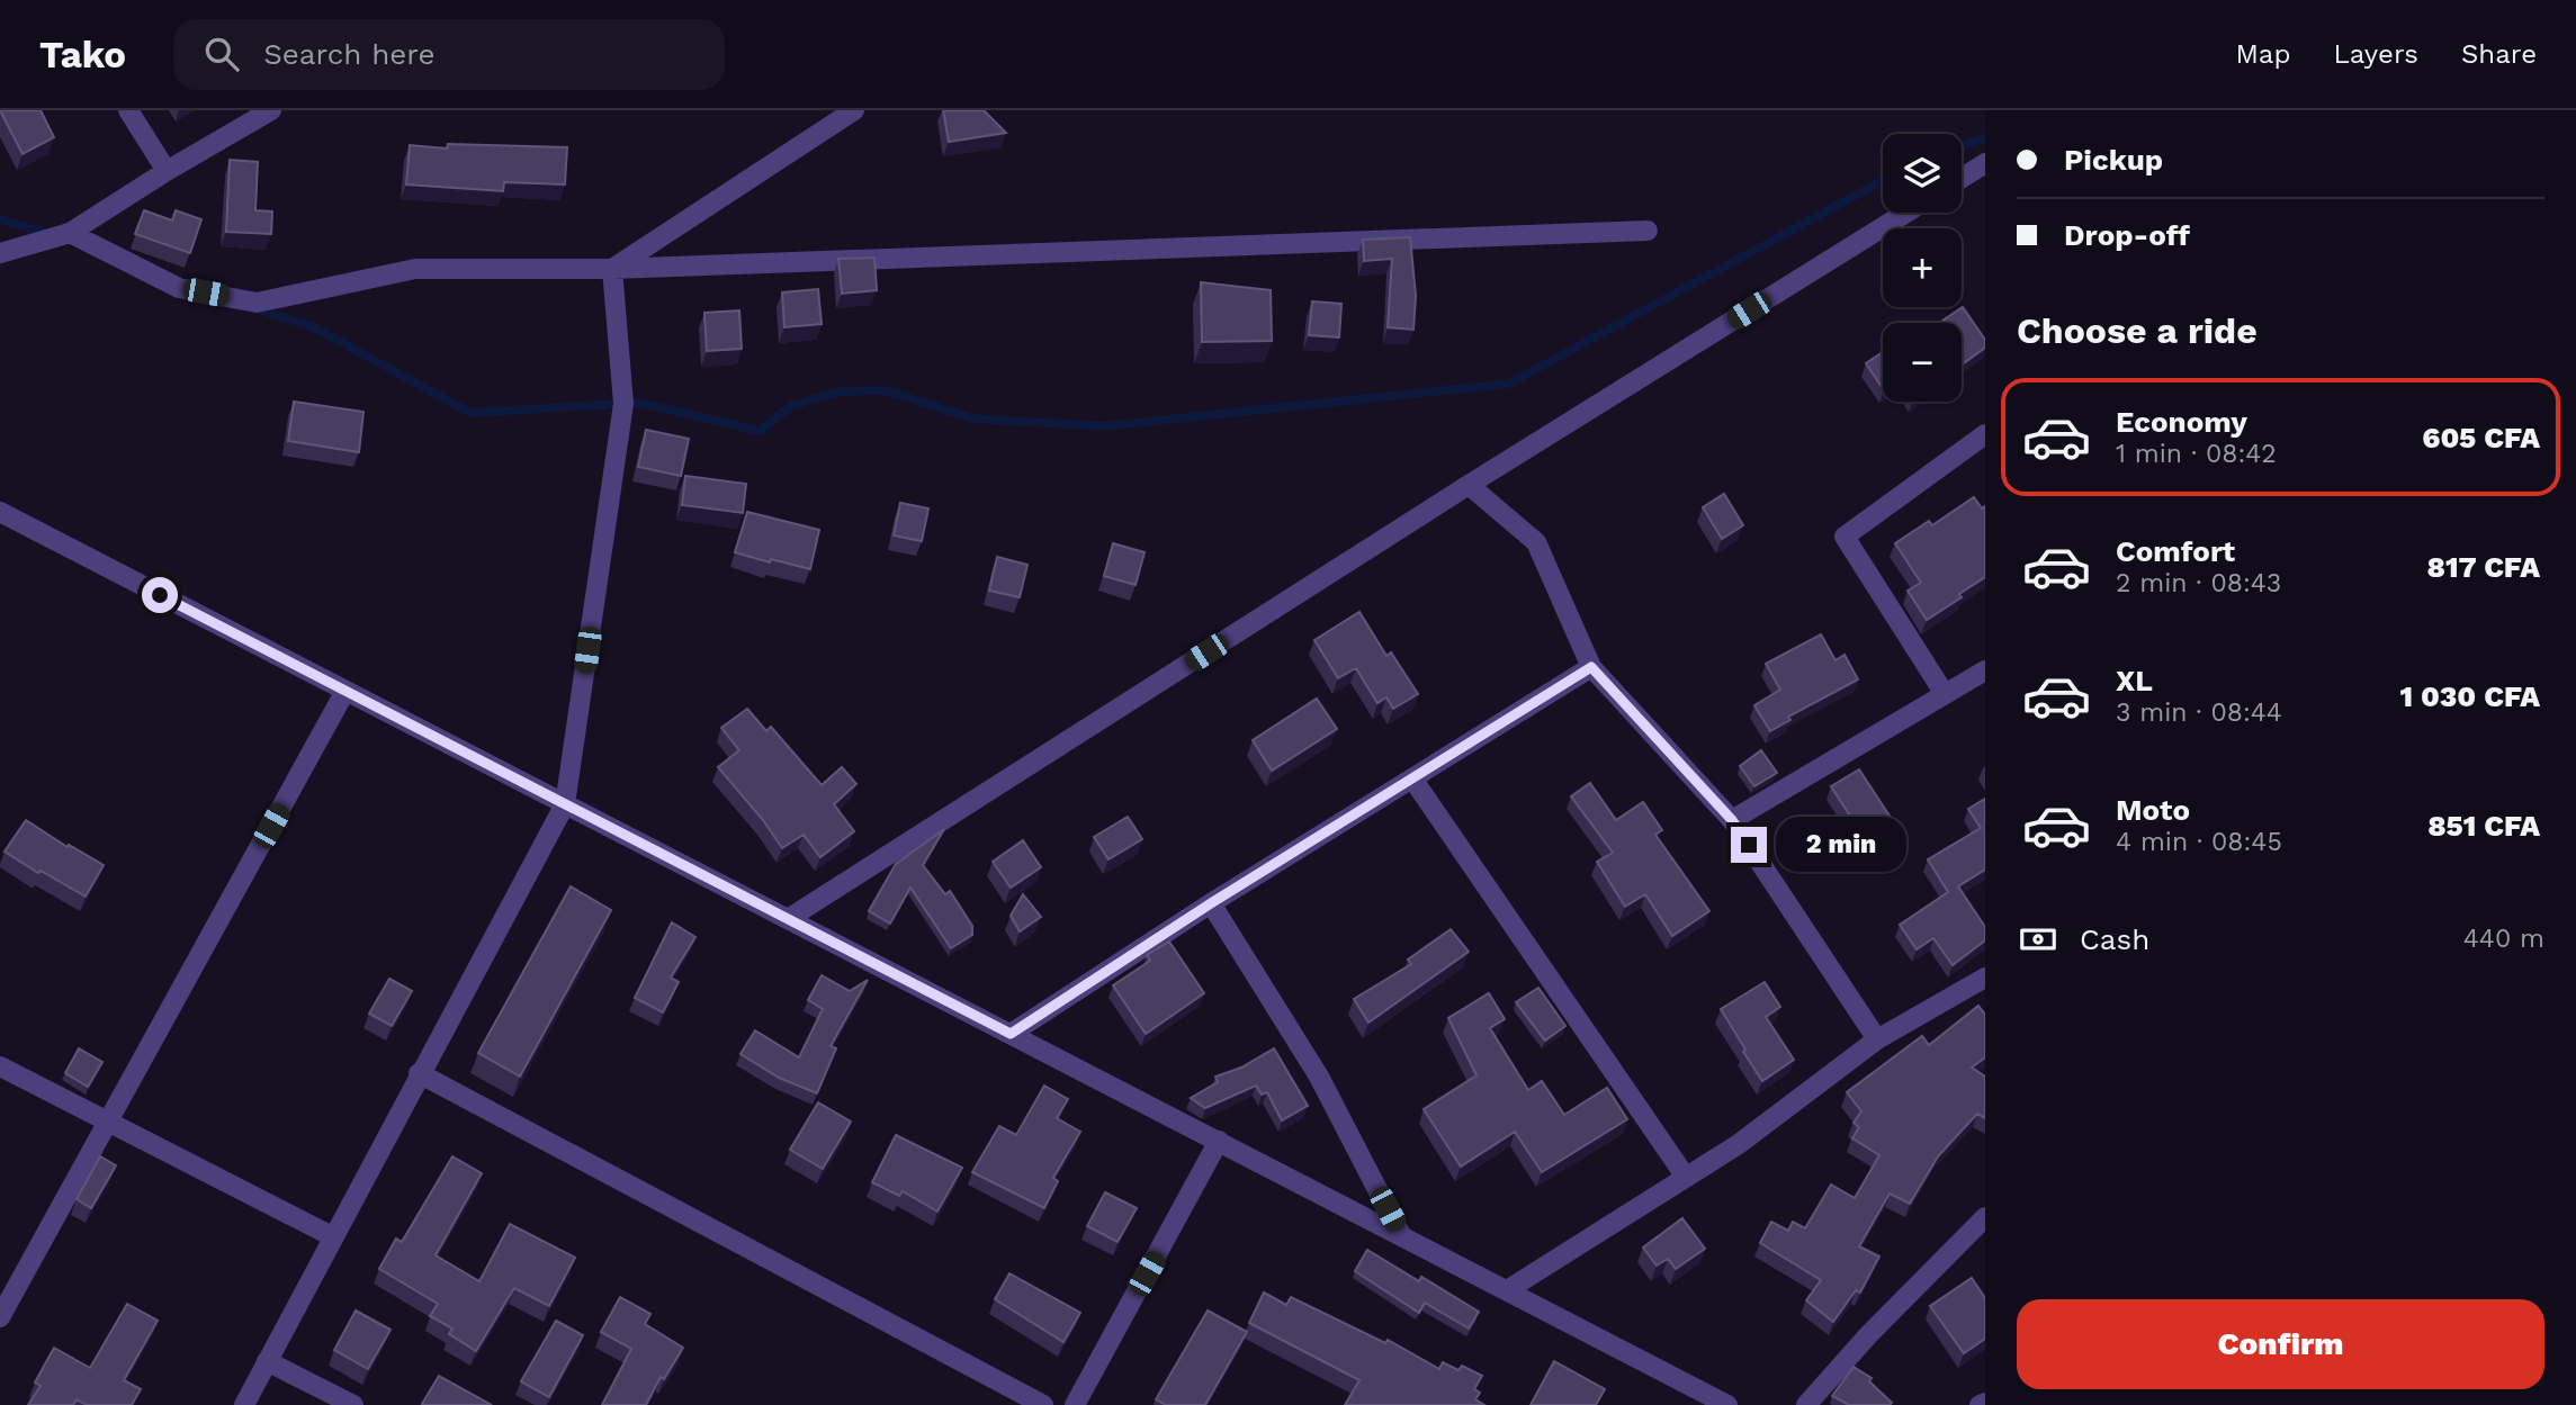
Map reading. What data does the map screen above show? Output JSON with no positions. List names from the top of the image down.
{
  "page": {
    "header": "Tako",
    "search": "Search here",
    "nav": ["Map", "Layers", "Share"],
    "banner": ["Pickup", "Drop-off"],
    "map_buttons": ["+", "−"],
    "heading": "Choose a ride",
    "list": [
      {
        "name": "Economy",
        "note": "1 min · 08:42",
        "value": "605 CFA"
      },
      {
        "name": "Comfort",
        "note": "2 min · 08:43",
        "value": "817 CFA"
      },
      {
        "name": "XL",
        "note": "3 min · 08:44",
        "value": "1 030 CFA"
      },
      {
        "name": "Moto",
        "note": "4 min · 08:45",
        "value": "851 CFA"
      }
    ],
    "bubble": "2 min",
    "pay": ["Cash", "440 m"],
    "buttons": "Confirm"
  }
}
